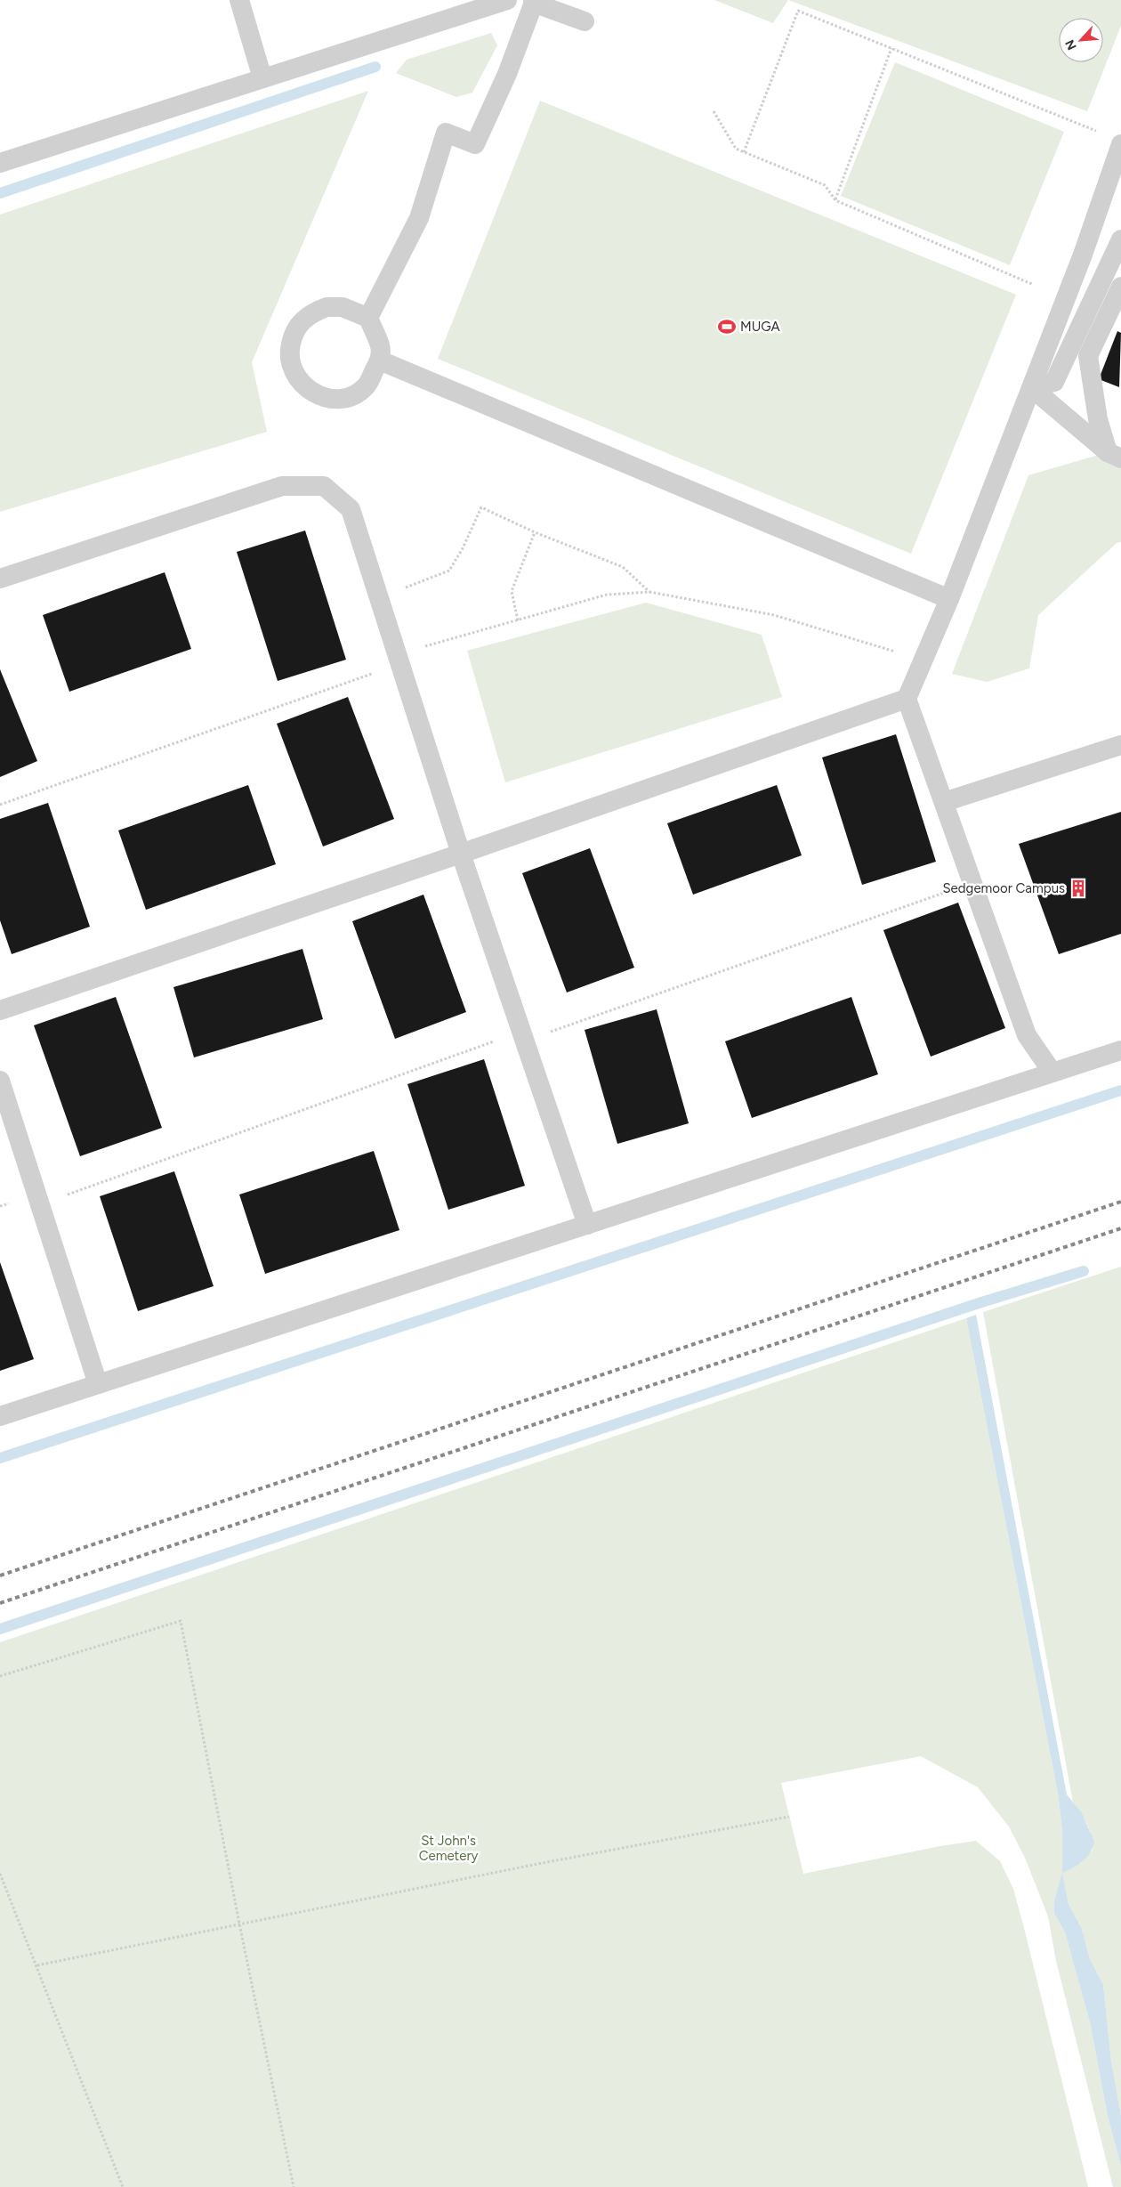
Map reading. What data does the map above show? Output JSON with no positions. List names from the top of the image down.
{
  "parks": ["St John's Cemetery"],
  "places": {
    "sports": ["MUGA"],
    "building": ["Sedgemoor Campus"]
  },
  "north": "bottom left"
}
